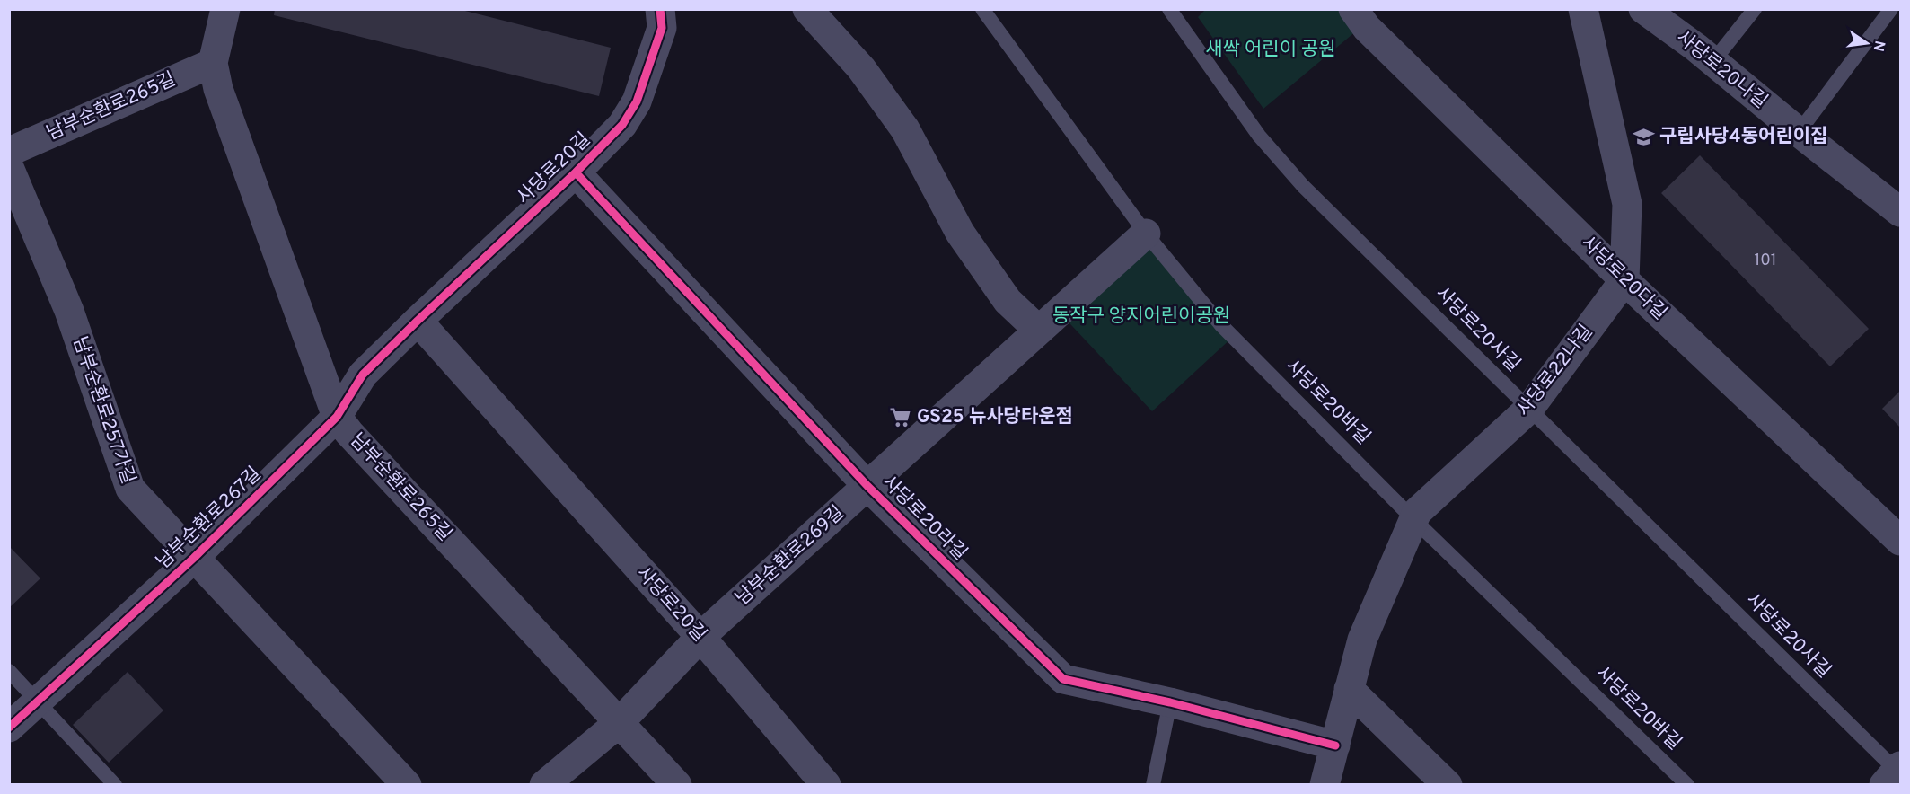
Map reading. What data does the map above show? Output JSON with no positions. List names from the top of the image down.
{
  "streets": {
    "street": [
      "사당로20나길",
      "남부순환로265길",
      "사당로20길",
      "사당로20다길",
      "사당로22나길",
      "남부순환로257가길",
      "남부순환로267길",
      "사당로20라길",
      "남부순환로269길"
    ],
    "lane": ["사당로20사길", "사당로20바길"]
  },
  "crossings": [
    ["남부순환로265길", "남부순환로267길"],
    ["남부순환로265길", "남부순환로269길"],
    ["사당로20길", "남부순환로267길"],
    ["사당로20길", "사당로20라길"],
    ["사당로20길", "남부순환로269길"],
    ["사당로20다길", "사당로22나길"],
    ["사당로20사길", "사당로22나길"],
    ["사당로22나길", "사당로20바길"],
    ["사당로22나길", "사당로20라길"],
    ["사당로20바길", "남부순환로269길"],
    ["남부순환로257가길", "남부순환로267길"],
    ["사당로20라길", "남부순환로269길"]
  ],
  "parks": ["새싹 어린이 공원", "동작구 양지어린이공원"],
  "places": {
    "school or university": ["구립사당4동어린이집"],
    "supermarket": ["GS25 뉴사당타운점"]
  },
  "house_numbers": ["101"],
  "north": "right"
}
